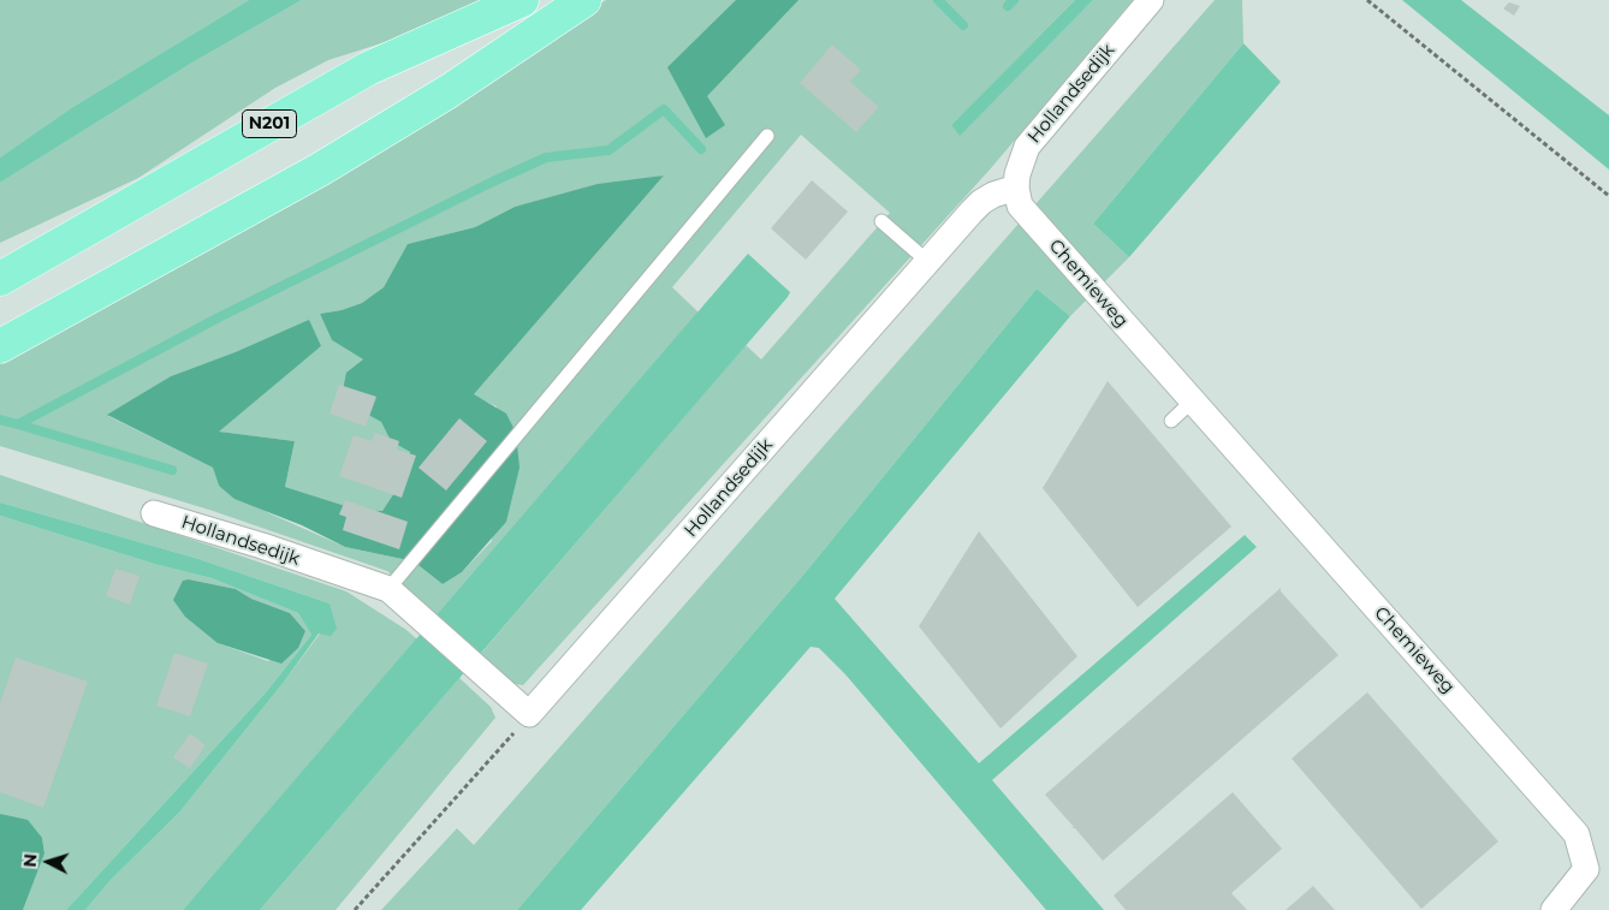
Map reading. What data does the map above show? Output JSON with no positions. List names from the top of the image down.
{
  "streets": {
    "main road": ["N201"],
    "street": ["Hollandsedijk", "Chemieweg"]
  },
  "crossings": [
    ["Hollandsedijk", "Chemieweg"]
  ],
  "north": "left"
}
